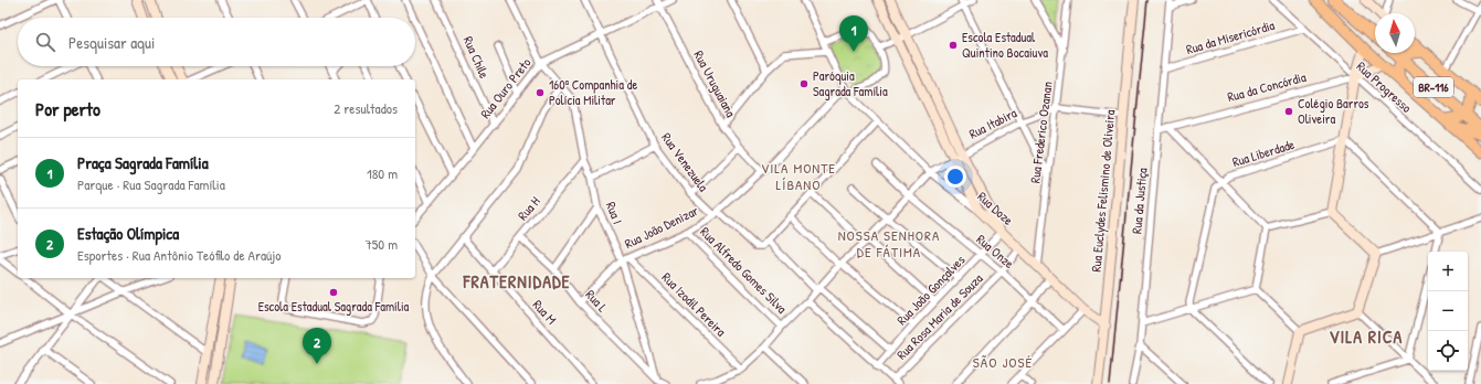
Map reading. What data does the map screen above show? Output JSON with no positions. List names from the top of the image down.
{
  "streets": {
    "highway": ["BR-116"],
    "street": [
      "Rua da Misericórdia",
      "Rua Chile",
      "Rua Uruguaiana",
      "Rua da Concórdia",
      "Rua Progresso",
      "Rua Ouro Preto",
      "Rua Itabira",
      "Rua Frederico Ozanan",
      "Rua Liberdade",
      "Rua Venezuela",
      "Rua Euclydes Felismino de Oliveira",
      "Rua da Justiça",
      "Rua H",
      "Rua Doze",
      "Rua I",
      "Rua João Denizar",
      "Rua Onze",
      "Rua Alfredo Gomes Silva",
      "Rua João Gonçalves",
      "Rua L",
      "Rua Izodil Pereira",
      "Rua M",
      "Rua Rosa Maria de Souza"
    ]
  },
  "crossings": [
    ["Rua da Misericórdia", "Rua Progresso"],
    ["Rua da Misericórdia", "Rua da Justiça"],
    ["Rua Chile", "Rua Ouro Preto"],
    ["Rua Uruguaiana", "Rua Ouro Preto"],
    ["Rua Uruguaiana", "Rua João Denizar"],
    ["Rua da Concórdia", "Rua Progresso"],
    ["Rua da Concórdia", "Rua da Justiça"],
    ["Rua Ouro Preto", "Rua Venezuela"],
    ["Rua Ouro Preto", "Rua I"],
    ["Rua Itabira", "Rua Frederico Ozanan"],
    ["Rua Itabira", "Rua Euclydes Felismino de Oliveira"],
    ["Rua Itabira", "Rua Doze"],
    ["Rua Itabira", "Rua Onze"],
    ["Rua Itabira", "Rua Alfredo Gomes Silva"],
    ["Rua Itabira", "Rua Izodil Pereira"],
    ["Rua Frederico Ozanan", "Rua Doze"],
    ["Rua Venezuela", "Rua João Denizar"],
    ["Rua Euclydes Felismino de Oliveira", "Rua Doze"],
    ["Rua H", "Rua I"],
    ["Rua H", "Rua L"],
    ["Rua H", "Rua M"],
    ["Rua Doze", "Rua João Denizar"],
    ["Rua Doze", "Rua João Gonçalves"],
    ["Rua Doze", "Rua Rosa Maria de Souza"],
    ["Rua I", "Rua João Denizar"],
    ["Rua I", "Rua L"],
    ["Rua João Denizar", "Rua Alfredo Gomes Silva"],
    ["Rua João Denizar", "Rua Izodil Pereira"],
    ["Rua Onze", "Rua João Gonçalves"],
    ["Rua Onze", "Rua Rosa Maria de Souza"]
  ],
  "districts": [
    "VILA MONTE LÍBANO",
    "NOSSA SENHORA DE FÁTIMA",
    "FRATERNIDADE",
    "VILA RICA",
    "SÃO JOSÉ"
  ],
  "places": [
    "Escola Estadual Quintino Bocaiuva",
    "Paróquia Sagrada Família",
    "160ª Companhia de Polícia Militar",
    "Colégio Barros Oliveira",
    "Escola Estadual Sagrada Família"
  ],
  "north": "top",
  "page": {
    "pins": ["1", "2"],
    "search": "Pesquisar aqui",
    "heading": ["Por perto", "2 resultados"],
    "list": [
      {
        "mark": "1",
        "name": "Praça Sagrada Família",
        "note": "Parque · Rua Sagrada Família",
        "value": "180 m"
      },
      {
        "mark": "2",
        "name": "Estação Olímpica",
        "note": "Esportes · Rua Antônio Teófilo de Araújo",
        "value": "750 m"
      }
    ],
    "map_buttons": ["+", "−"]
  }
}
